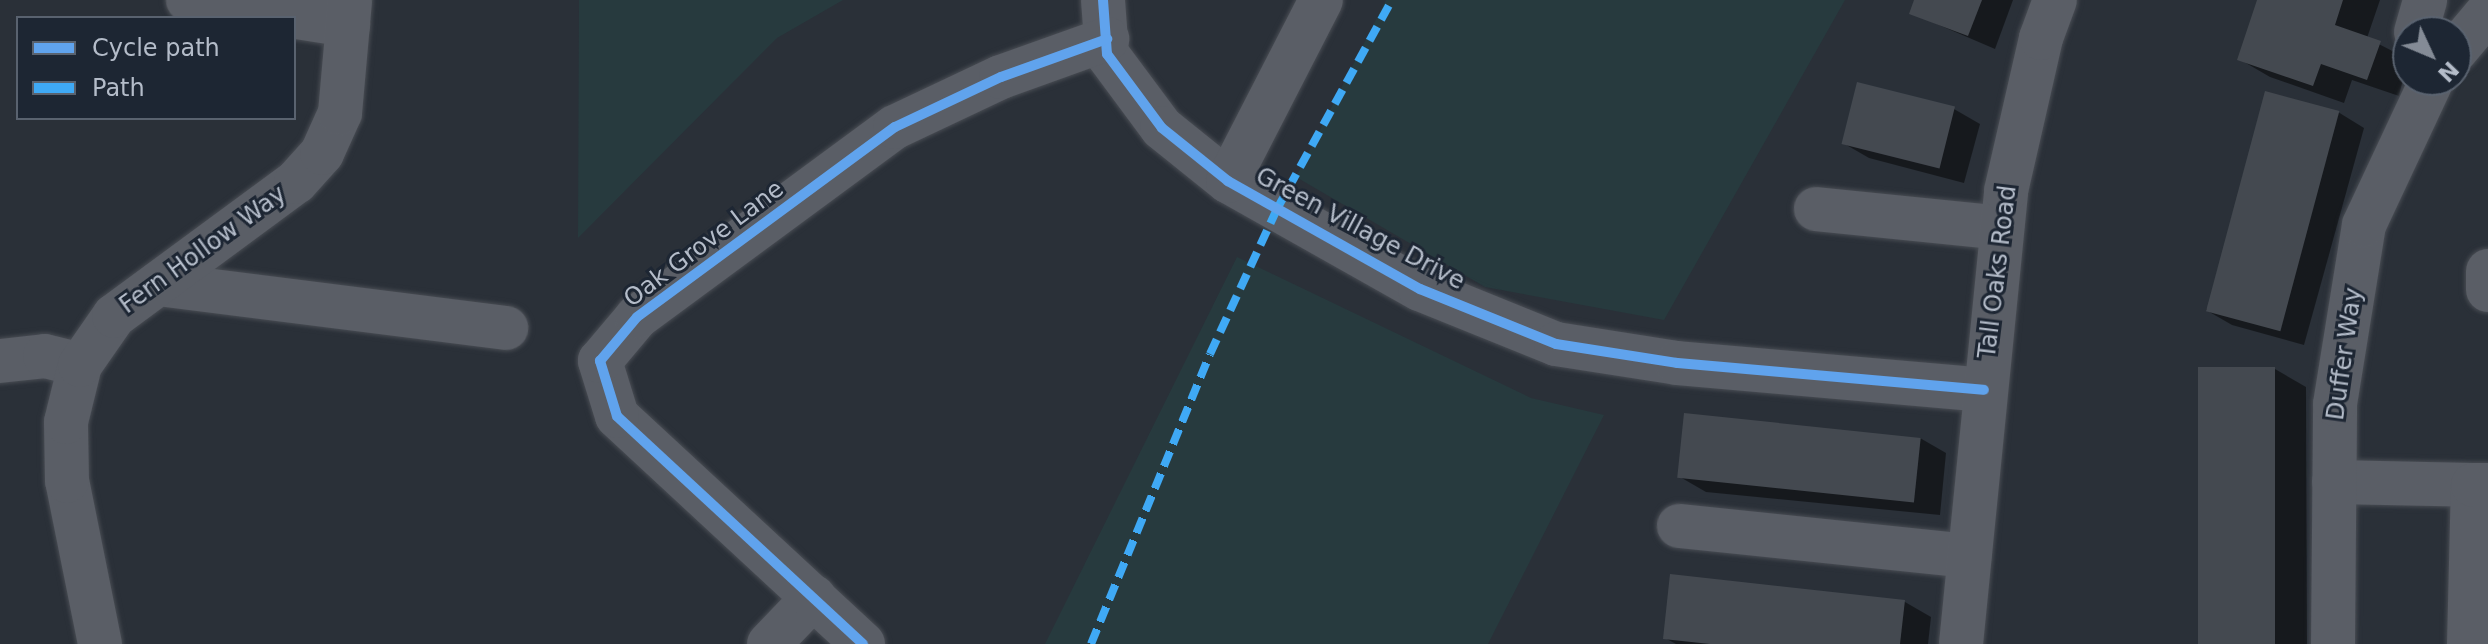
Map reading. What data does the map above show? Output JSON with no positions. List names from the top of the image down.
{
  "streets": {
    "street": [
      "Green Village Drive",
      "Oak Grove Lane",
      "Fern Hollow Way",
      "Tall Oaks Road",
      "Duffer Way"
    ]
  },
  "crossings": [
    ["Green Village Drive", "Oak Grove Lane"],
    ["Green Village Drive", "Tall Oaks Road"]
  ],
  "legend": ["Cycle path", "Path"],
  "north": "bottom right"
}
